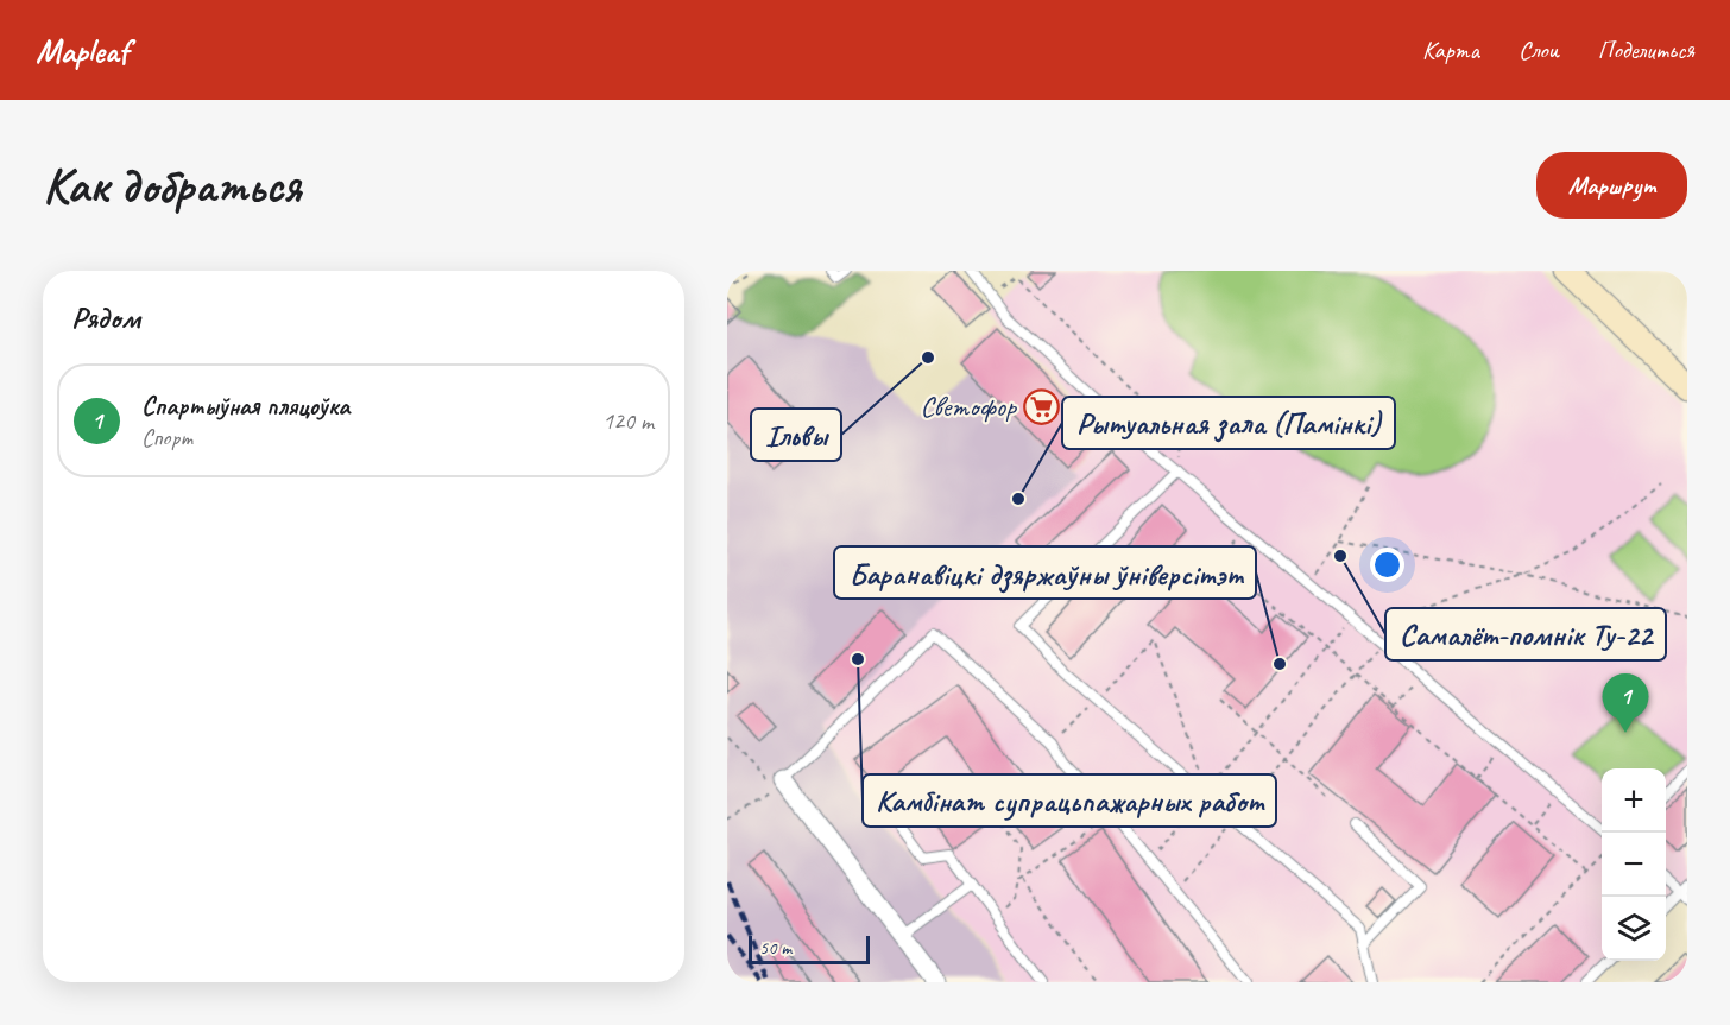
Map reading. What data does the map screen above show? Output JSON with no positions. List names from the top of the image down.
{
  "places": {
    "other": [
      "Ільвы",
      "Рытуальная зала (Памінкі)",
      "Самалёт-помнік Ту-22",
      "Камбінат супрацьпажарных работ",
      "Баранавіцкі дзяржаўны ўніверсітэт"
    ],
    "supermarket": ["Светофор"]
  },
  "scale_bar": "50 m",
  "page": {
    "header": "Mapleaf",
    "nav": ["Карта", "Слои", "Поделиться"],
    "buttons": "Маршрут",
    "title": "Как добраться",
    "heading": "Рядом",
    "list": [
      {
        "mark": "1",
        "name": "Спартыўная пляцоўка",
        "note": "Спорт",
        "value": "120 m"
      }
    ],
    "pins": "1",
    "map_buttons": ["+", "−"],
    "scale": "50 m"
  }
}
